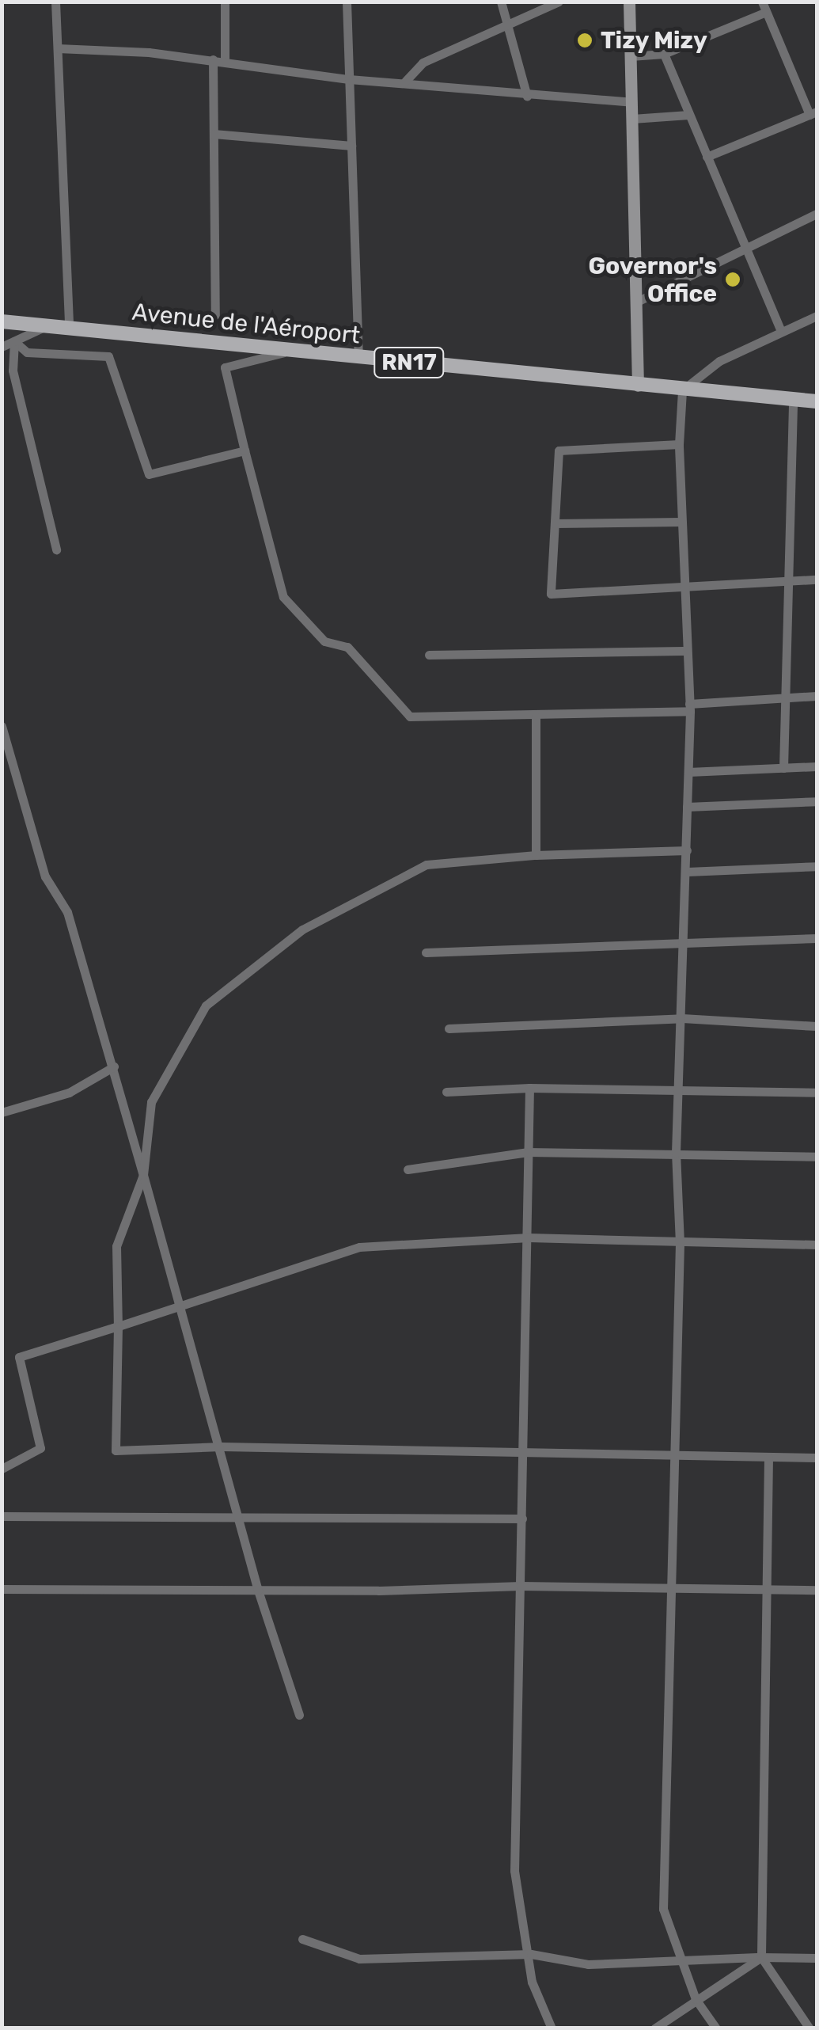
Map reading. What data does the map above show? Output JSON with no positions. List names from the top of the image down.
{
  "streets": {
    "main road": ["Avenue de l'Aéroport", "RN17"]
  },
  "places": ["Tizy Mizy", "Governor's Office"]
}
